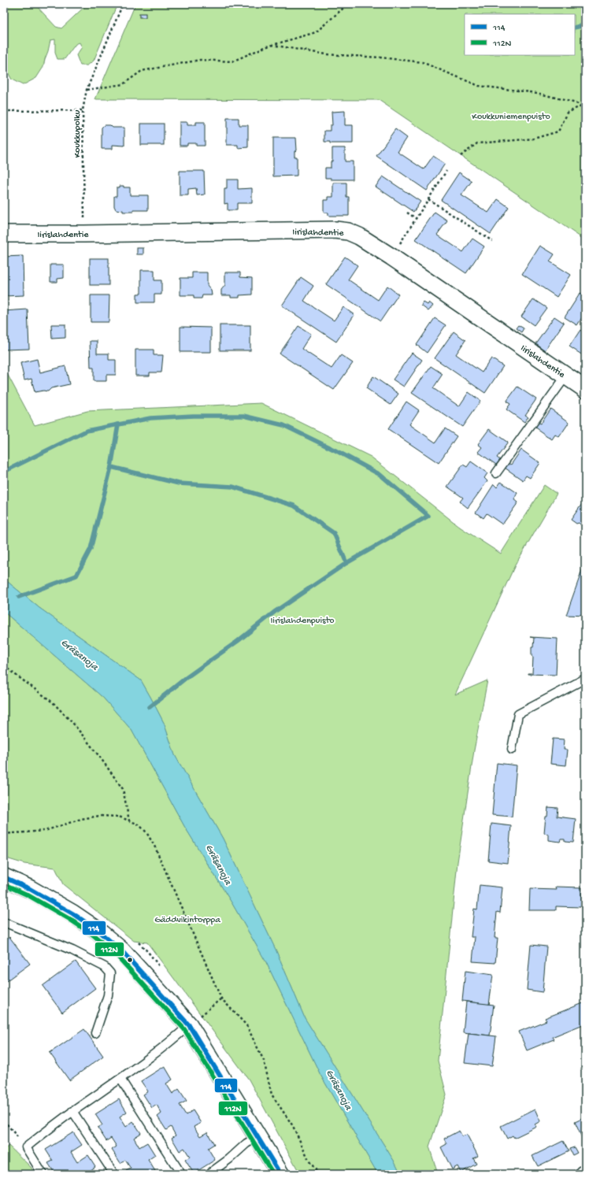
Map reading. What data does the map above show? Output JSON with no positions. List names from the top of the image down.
{
  "streets": {
    "street": ["Iirislahdentie"],
    "path": ["Koukkupolku"]
  },
  "crossings": [
    ["Koukkupolku", "Iirislahdentie"]
  ],
  "water": ["Gräsanoja"],
  "parks": ["Koukkuniemenpuisto", "Iirislahdenpuisto", "Gäddvikintorppa"],
  "lines": ["transit line 114", "transit line 112N"],
  "legend": ["114", "112N"]
}
